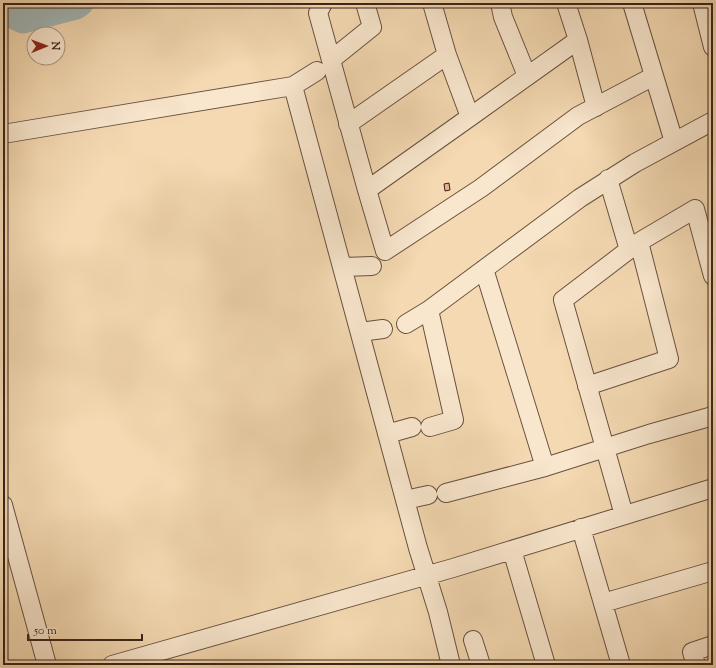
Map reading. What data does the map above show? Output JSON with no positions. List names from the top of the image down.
{
  "scale_bar": "50 m",
  "north": "right"
}
